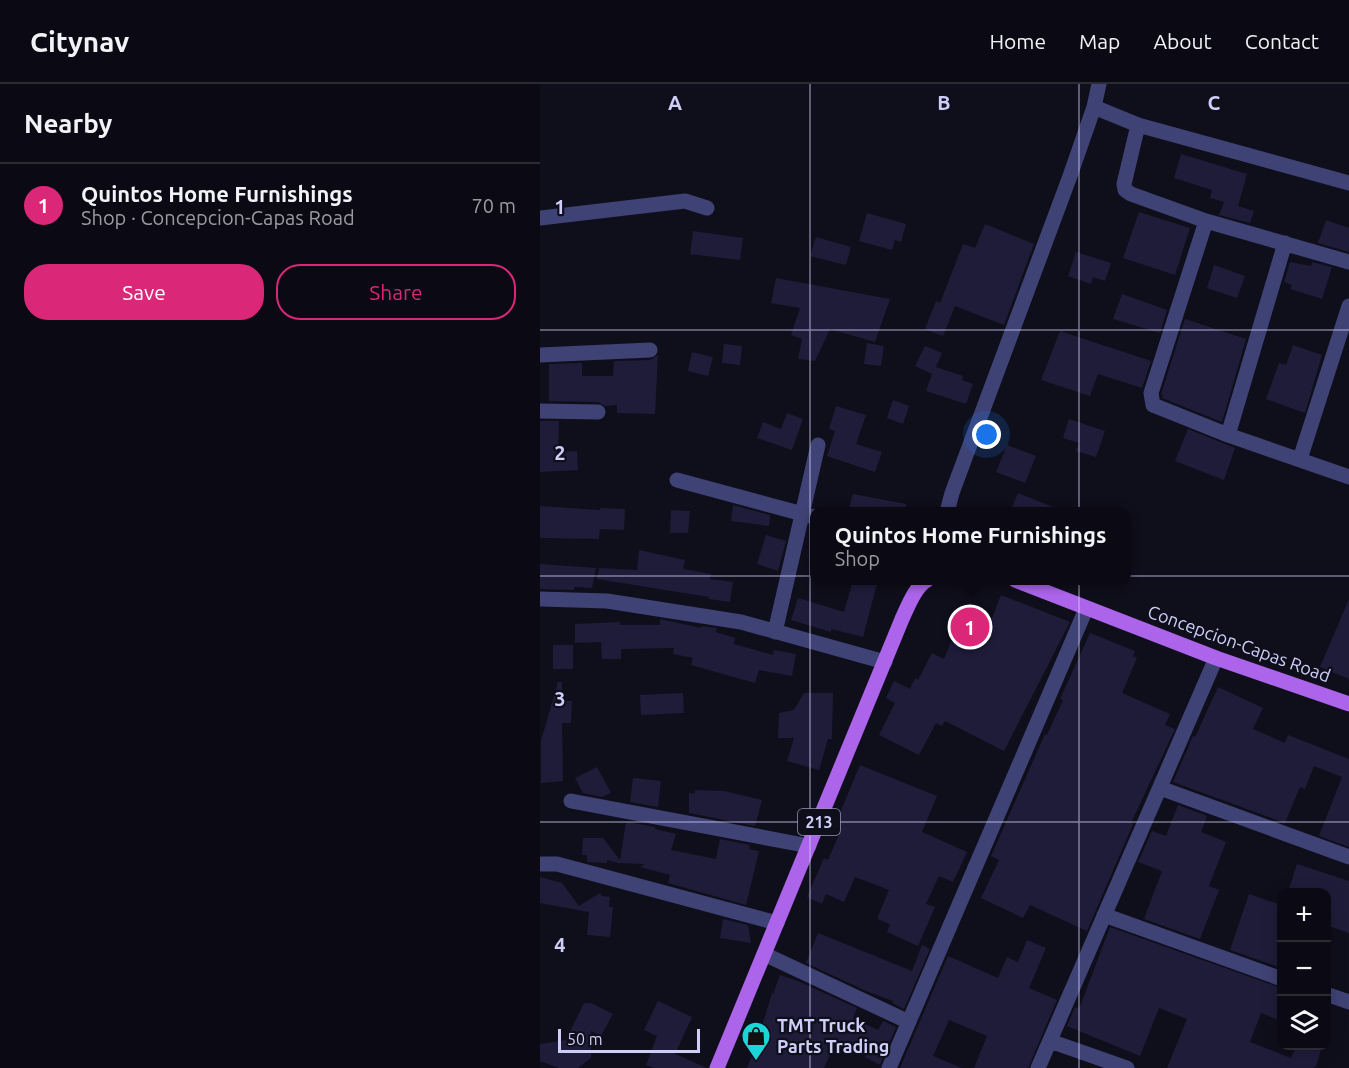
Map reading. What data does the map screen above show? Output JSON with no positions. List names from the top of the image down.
{
  "streets": {
    "main road": ["Concepcion-Capas Road", "213"]
  },
  "places": {
    "shop": ["TMT Truck Parts Trading"]
  },
  "scale_bar": "50 m",
  "page": {
    "header": "Citynav",
    "nav": [
      "Home",
      "Map",
      "About",
      "Contact"
    ],
    "heading": "Nearby",
    "list": [
      {
        "mark": "1",
        "name": "Quintos Home Furnishings",
        "note": "Shop · Concepcion-Capas Road",
        "value": "70 m"
      }
    ],
    "buttons": ["Save", "Share"],
    "popup": ["Quintos Home Furnishings", "Shop"],
    "pins": "1",
    "map_buttons": ["+", "−"],
    "scale": "50 m"
  },
  "grid": {
    "columns": ["A", "B", "C"],
    "rows": [
      "1",
      "2",
      "3",
      "4"
    ]
  }
}
